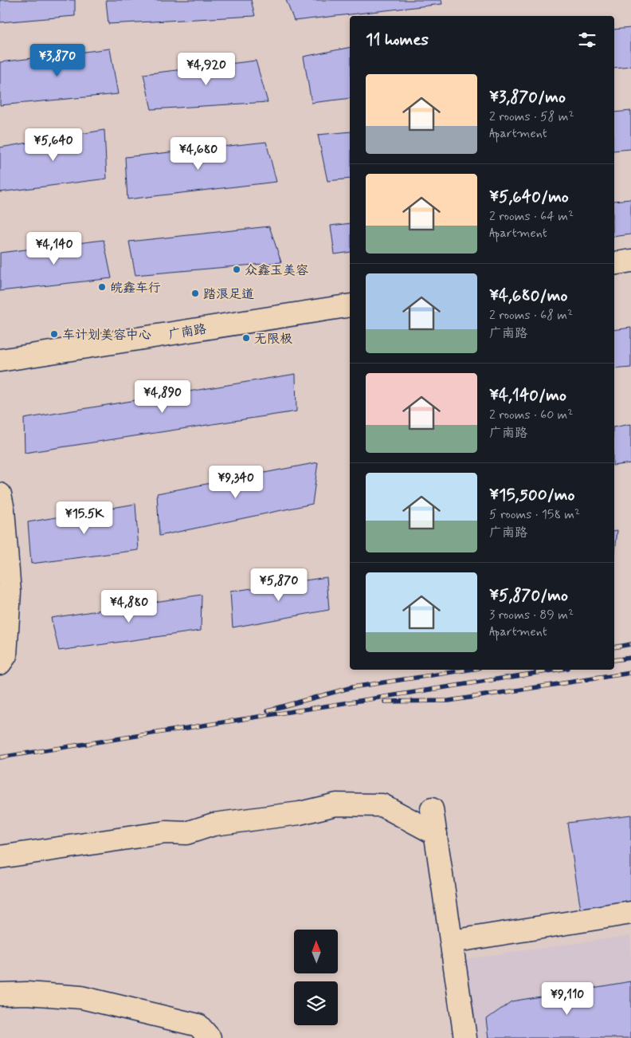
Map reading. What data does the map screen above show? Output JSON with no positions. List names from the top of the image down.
{
  "streets": {
    "street": ["广南路"]
  },
  "places": [
    "众鑫玉美容",
    "皖鑫车行",
    "踏浪足道",
    "车计划美容中心",
    "无限极"
  ],
  "north": "top",
  "page": {
    "heading": "11 homes",
    "price": [
      "¥3,870",
      "¥4,920",
      "¥5,640",
      "¥4,680",
      "¥4,140",
      "¥4,890",
      "¥9,340",
      "¥15.5K",
      "¥5,870",
      "¥4,880",
      "¥9,110"
    ],
    "list": [
      {
        "name": "¥3,870/mo",
        "note": "2 rooms · 58 m² · Apartment"
      },
      {
        "name": "¥5,640/mo",
        "note": "2 rooms · 64 m² · Apartment"
      },
      {
        "name": "¥4,680/mo",
        "note": "2 rooms · 68 m² · 广南路"
      },
      {
        "name": "¥4,140/mo",
        "note": "2 rooms · 60 m² · 广南路"
      },
      {
        "name": "¥15,500/mo",
        "note": "5 rooms · 158 m² · 广南路"
      },
      {
        "name": "¥5,870/mo",
        "note": "3 rooms · 89 m² · Apartment"
      }
    ]
  }
}
